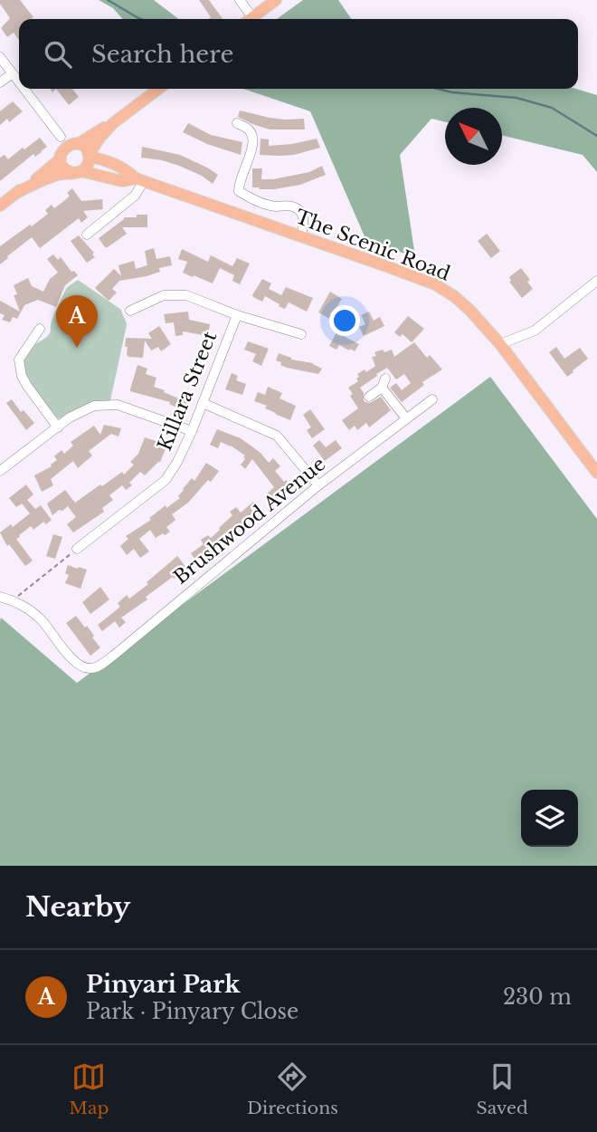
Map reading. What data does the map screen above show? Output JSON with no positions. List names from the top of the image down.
{
  "streets": {
    "main road": ["The Scenic Road"],
    "street": ["Killara Street", "Brushwood Avenue"]
  },
  "north": "top left",
  "page": {
    "search": "Search here",
    "pins": "A",
    "heading": "Nearby",
    "list": [
      {
        "mark": "A",
        "name": "Pinyari Park",
        "note": "Park · Pinyary Close",
        "value": "230 m"
      }
    ],
    "nav": ["Map", "Directions", "Saved"]
  }
}
